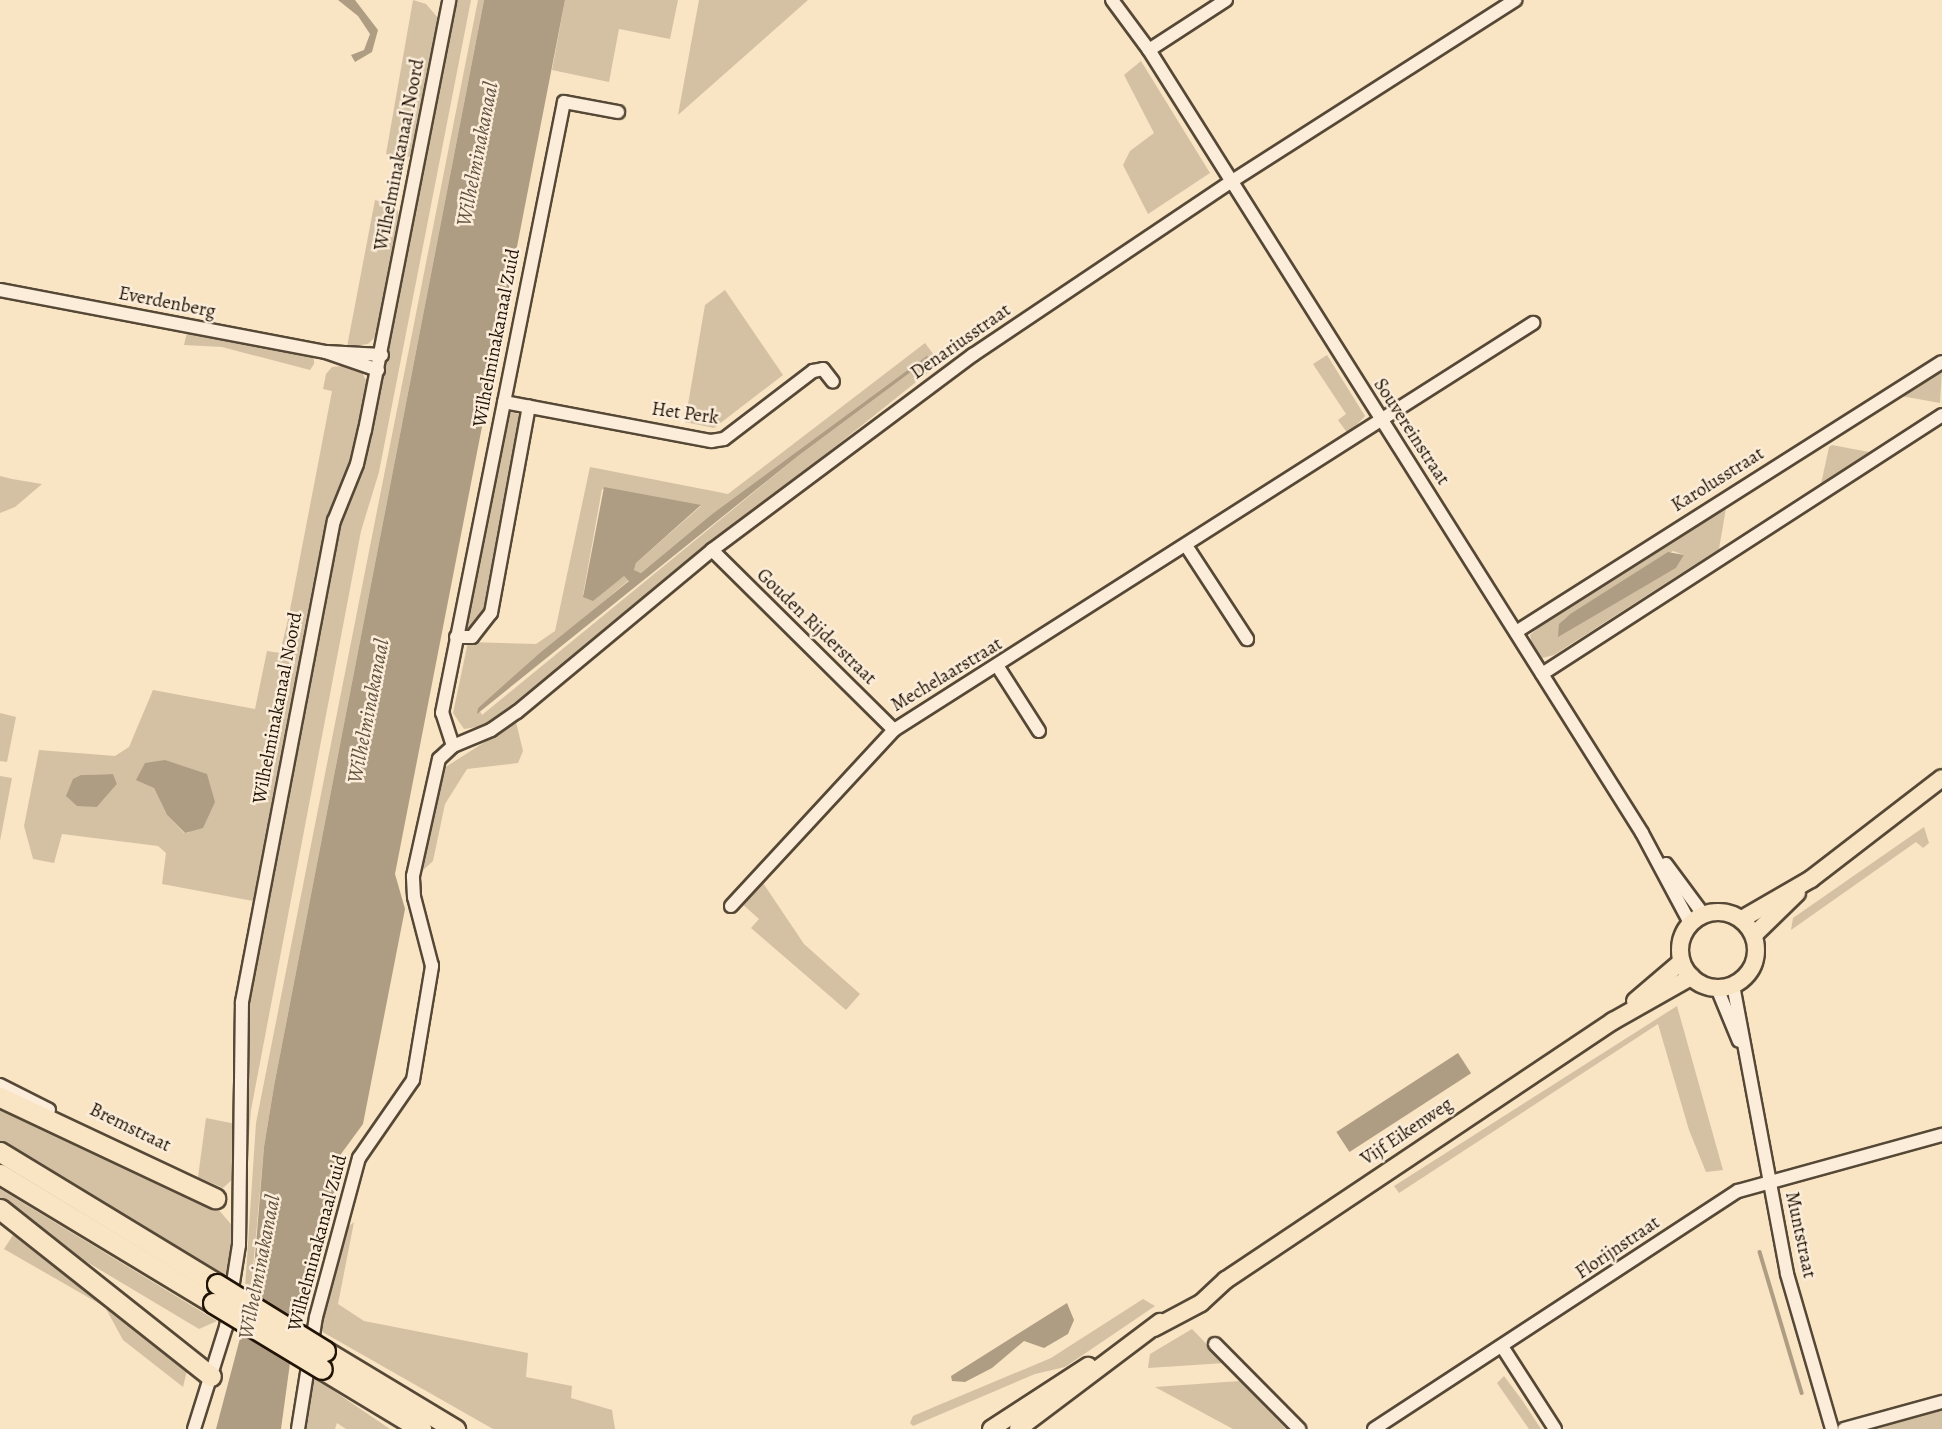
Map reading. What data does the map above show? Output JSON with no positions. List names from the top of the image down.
{
  "streets": {
    "main road": ["Vijf Eikenweg"],
    "street": [
      "Wilhelminakanaal Noord",
      "Everdenberg",
      "Wilhelminakanaal Zuid",
      "Denariusstraat",
      "Het Perk",
      "Souvereinstraat",
      "Karolusstraat",
      "Gouden Rijderstraat",
      "Mechelaarstraat",
      "Bremstraat",
      "Muntstraat",
      "Florijnstraat"
    ]
  },
  "crossings": [
    ["Wilhelminakanaal Noord", "Everdenberg"],
    ["Wilhelminakanaal Zuid", "Denariusstraat"],
    ["Wilhelminakanaal Zuid", "Het Perk"],
    ["Denariusstraat", "Souvereinstraat"],
    ["Denariusstraat", "Gouden Rijderstraat"],
    ["Souvereinstraat", "Karolusstraat"],
    ["Souvereinstraat", "Mechelaarstraat"],
    ["Souvereinstraat", "Vijf Eikenweg"],
    ["Gouden Rijderstraat", "Mechelaarstraat"],
    ["Muntstraat", "Florijnstraat"]
  ],
  "water": ["Wilhelminakanaal"]
}
